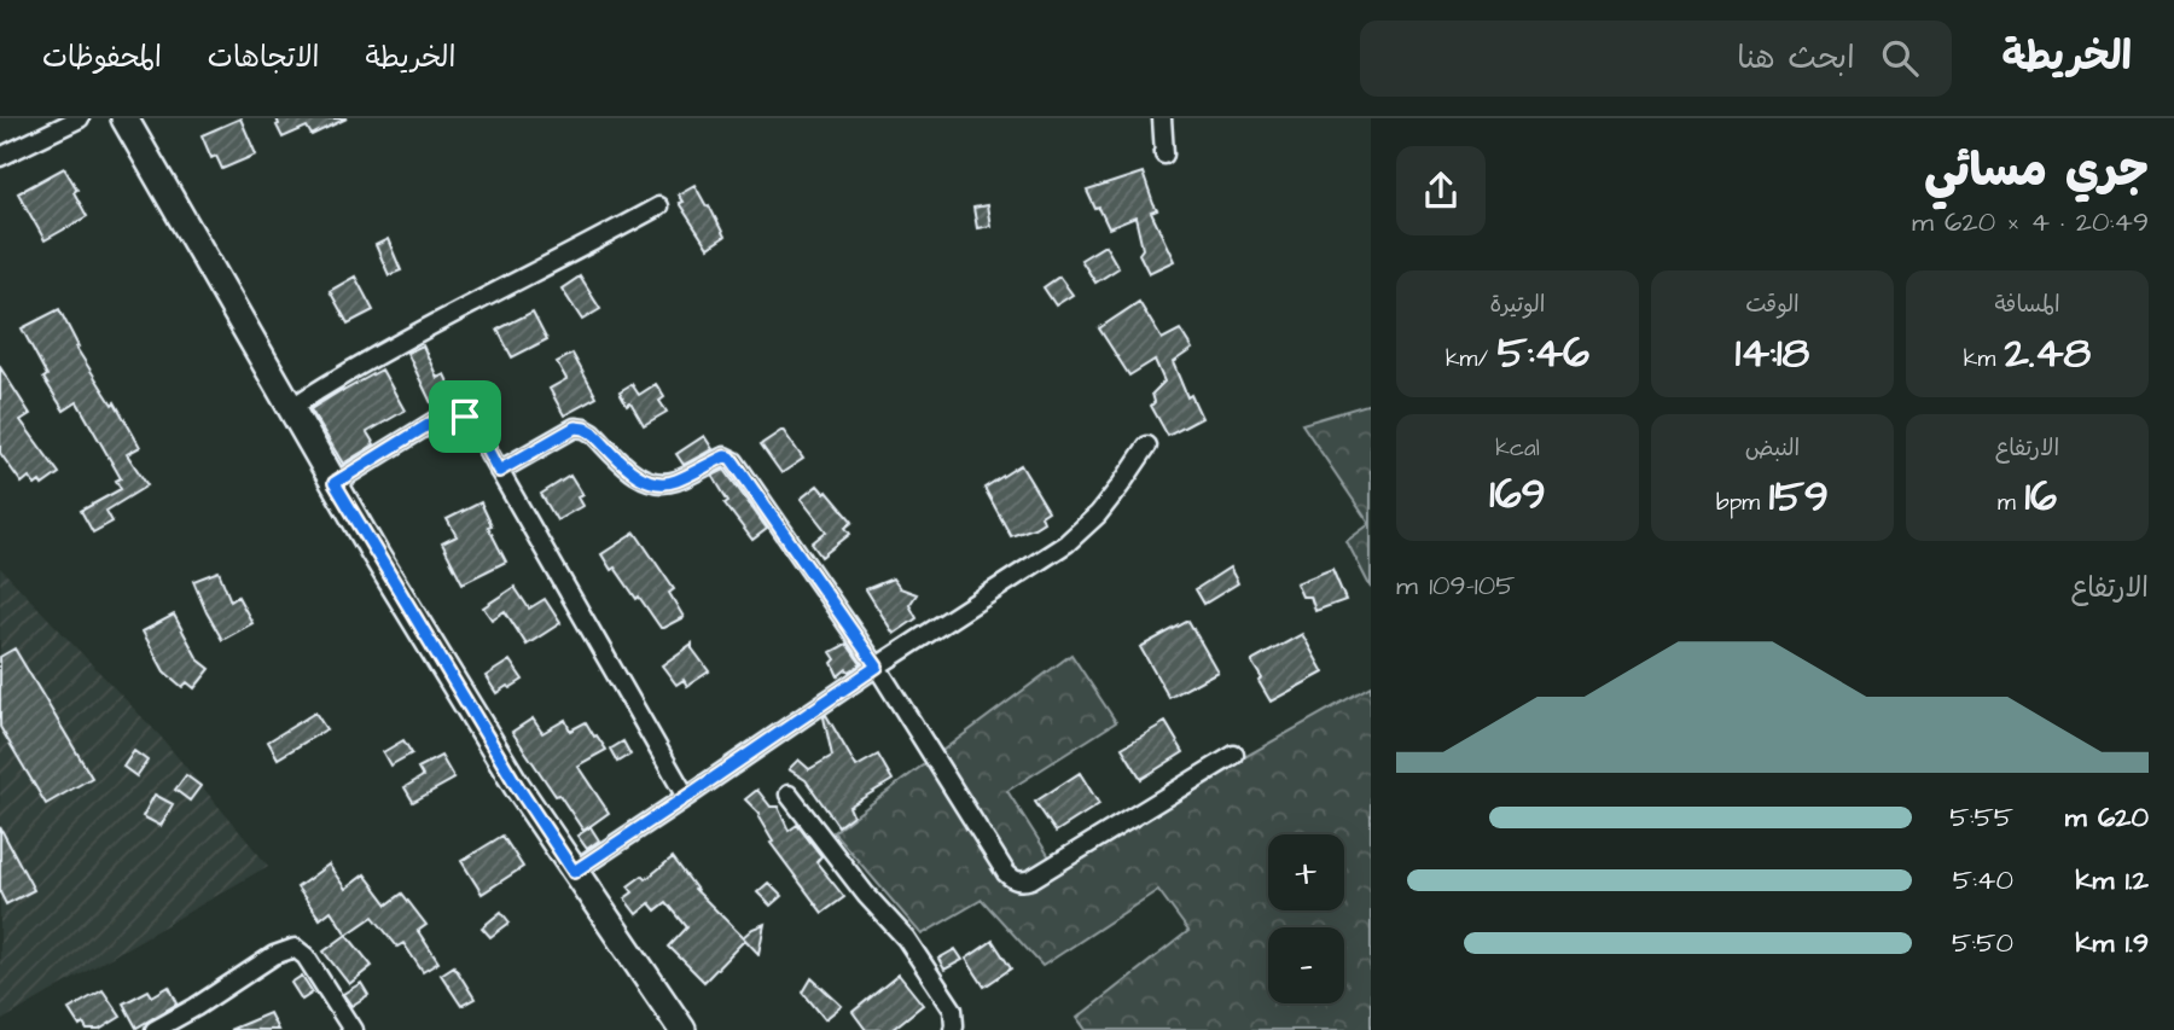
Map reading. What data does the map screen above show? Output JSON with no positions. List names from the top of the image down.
{
  "page": {
    "header": "الخريطة",
    "search": "ابحث هنا",
    "nav": ["الخريطة", "الاتجاهات", "المحفوظات"],
    "heading": ["جري مسائي", "20:49 · 4 × 620 m"],
    "stats": [
      ["المسافة", "2.48 km"],
      ["الوقت", "14:18"],
      ["الوتيرة", "5:46 /km"],
      ["الارتفاع", "16 m"],
      ["النبض", "159 bpm"],
      ["kcal", "169"]
    ],
    "chart": ["الارتفاع", "105–109 m"],
    "list": [
      {
        "name": "620 m",
        "note": "5:55"
      },
      {
        "name": "1.2 km",
        "note": "5:40"
      },
      {
        "name": "1.9 km",
        "note": "5:50"
      }
    ],
    "map_buttons": ["+", "−"]
  }
}
